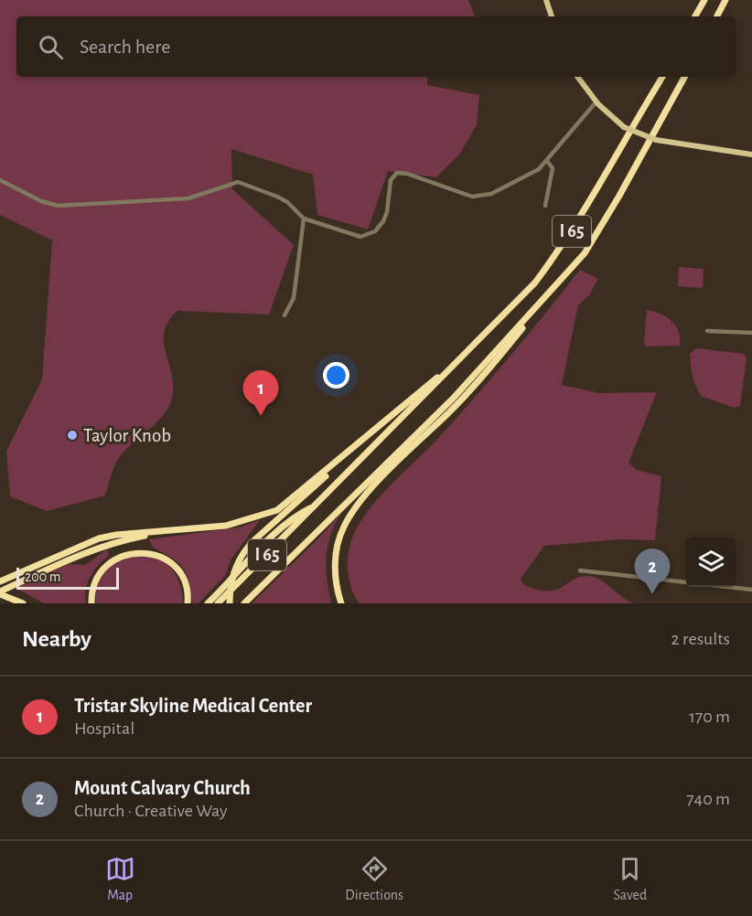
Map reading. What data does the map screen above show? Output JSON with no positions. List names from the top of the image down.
{
  "streets": {
    "highway": ["I 65"]
  },
  "places": ["Taylor Knob"],
  "scale_bar": "200 m",
  "page": {
    "search": "Search here",
    "pins": ["1", "2"],
    "scale": "200 m",
    "heading": ["Nearby", "2 results"],
    "list": [
      {
        "mark": "1",
        "name": "Tristar Skyline Medical Center",
        "note": "Hospital",
        "value": "170 m"
      },
      {
        "mark": "2",
        "name": "Mount Calvary Church",
        "note": "Church · Creative Way",
        "value": "740 m"
      }
    ],
    "nav": ["Map", "Directions", "Saved"]
  }
}
